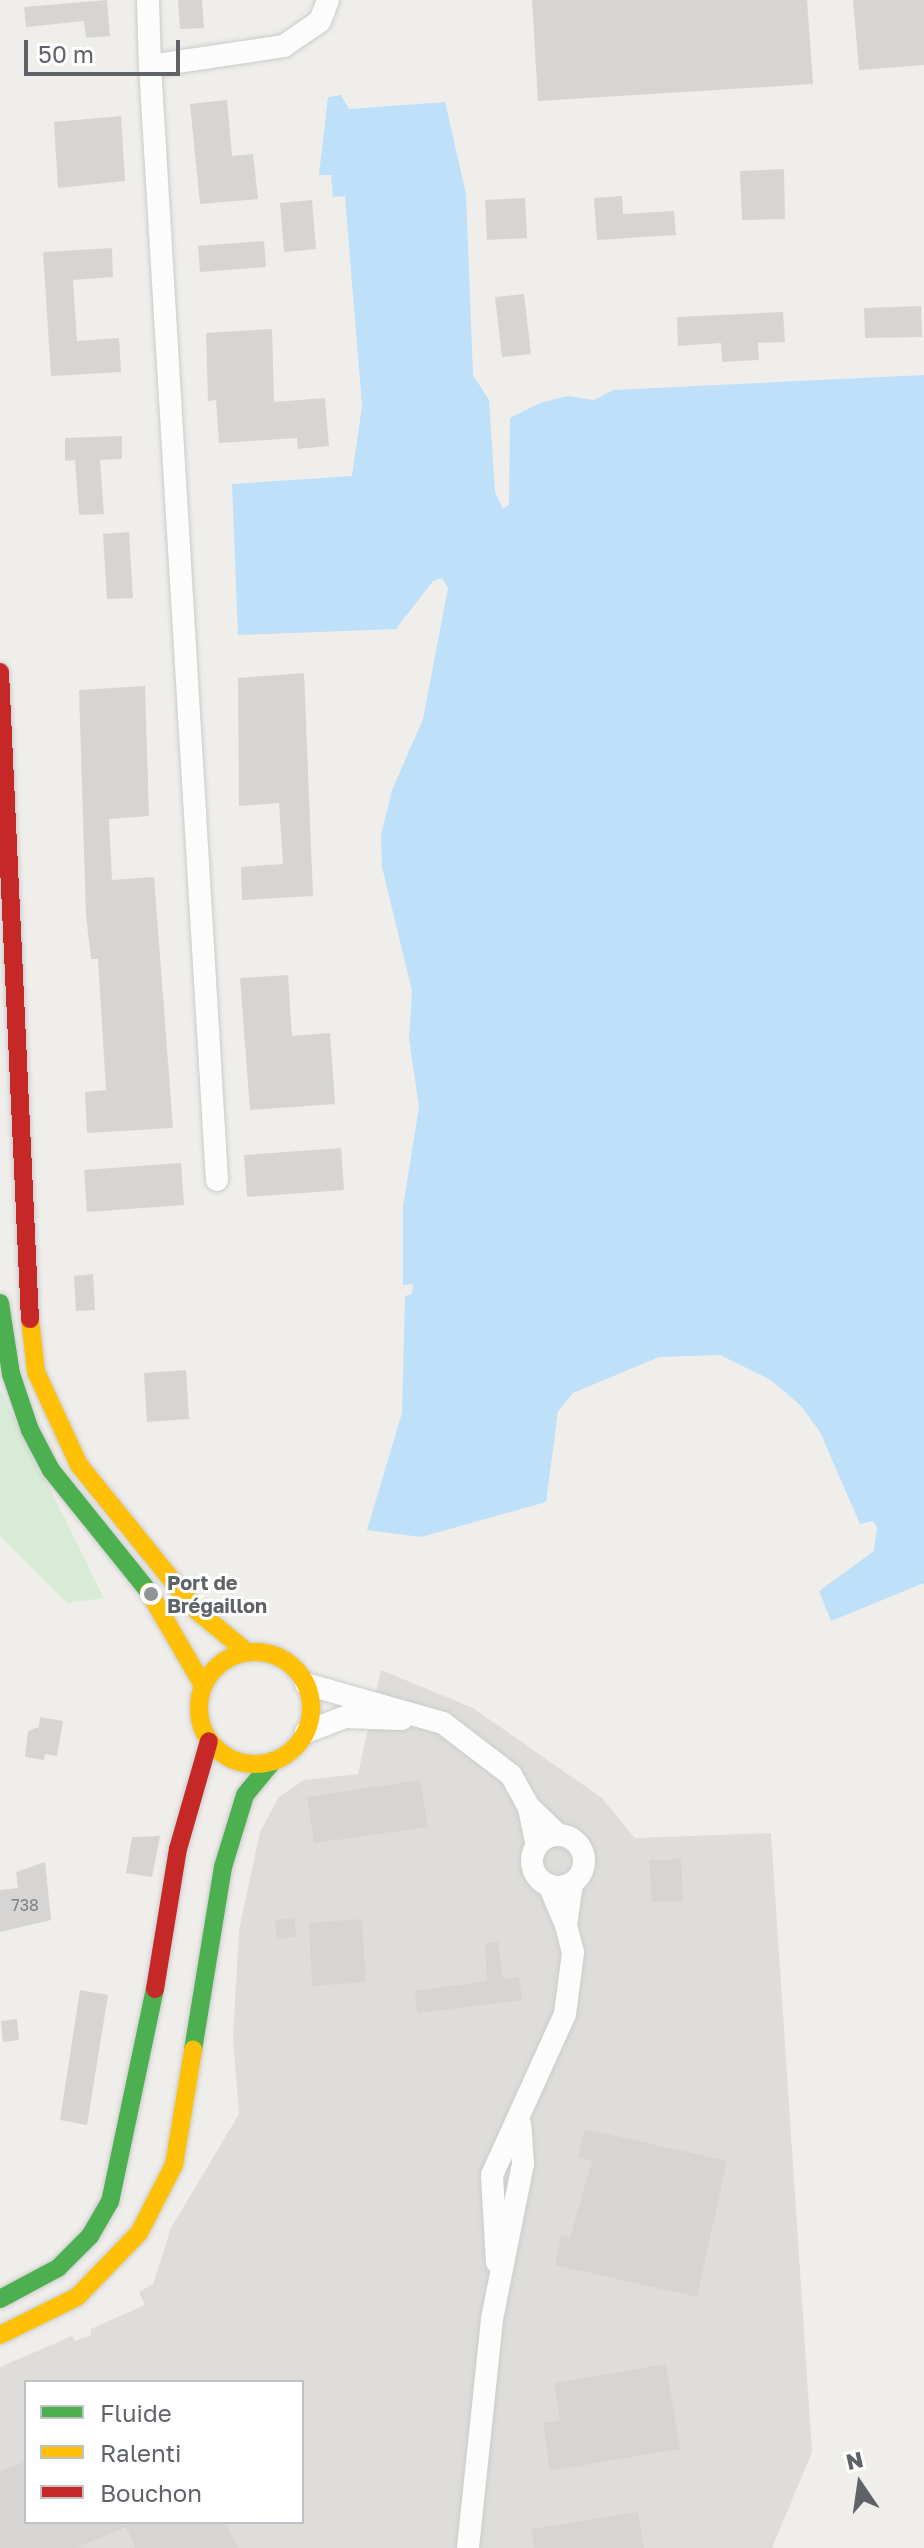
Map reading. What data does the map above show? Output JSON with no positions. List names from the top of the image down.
{
  "places": ["Port de Brégaillon"],
  "house_numbers": ["738"],
  "legend": ["Fluide", "Ralenti", "Bouchon"],
  "scale_bar": "50 m",
  "north": "top"
}
